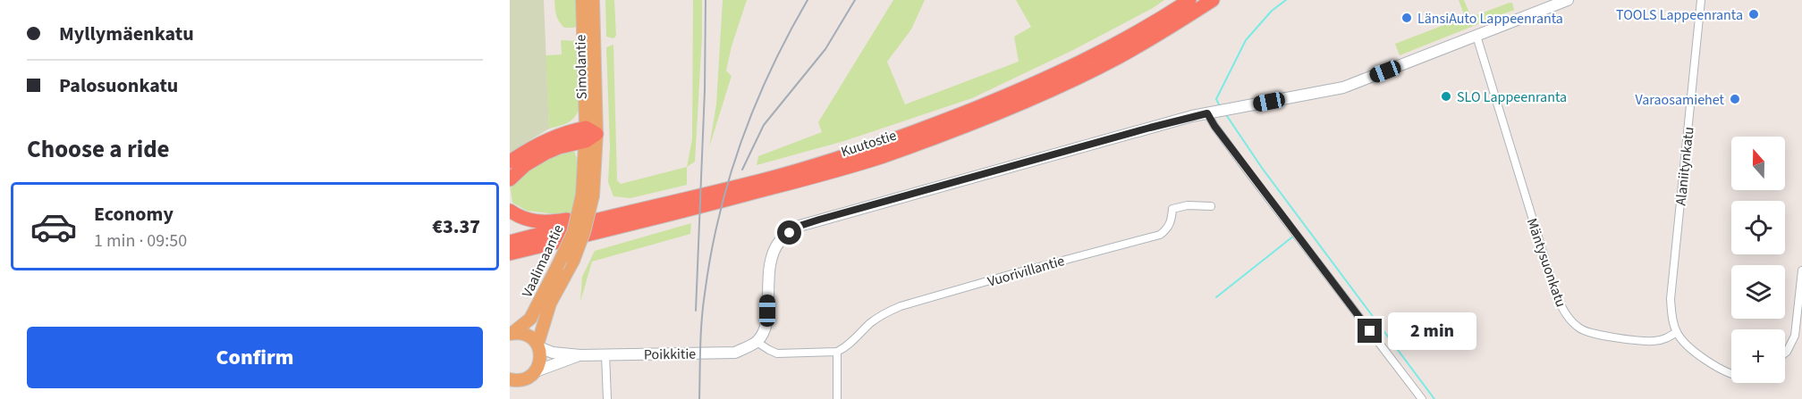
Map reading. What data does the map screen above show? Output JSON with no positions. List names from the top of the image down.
{
  "streets": {
    "highway": ["Kuutostie"],
    "main road": ["Simolantie", "Vaalimaantie", "Poikkitie"],
    "street": ["Alaniitynkatu", "Mäntysuonkatu", "Vuorivillantie"]
  },
  "crossings": [
    ["Simolantie", "Vaalimaantie"],
    ["Alaniitynkatu", "Mäntysuonkatu"],
    ["Vaalimaantie", "Poikkitie"]
  ],
  "places": [
    "TOOLS Lappeenranta",
    "LänsiAuto Lappeenranta",
    "SLO Lappeenranta",
    "Varaosamiehet"
  ],
  "north": "top",
  "page": {
    "banner": ["Myllymäenkatu", "Palosuonkatu"],
    "heading": "Choose a ride",
    "map_buttons": "+",
    "list": [
      {
        "name": "Economy",
        "note": "1 min · 09:50",
        "value": "€3.37"
      }
    ],
    "bubble": "2 min",
    "buttons": "Confirm"
  }
}
